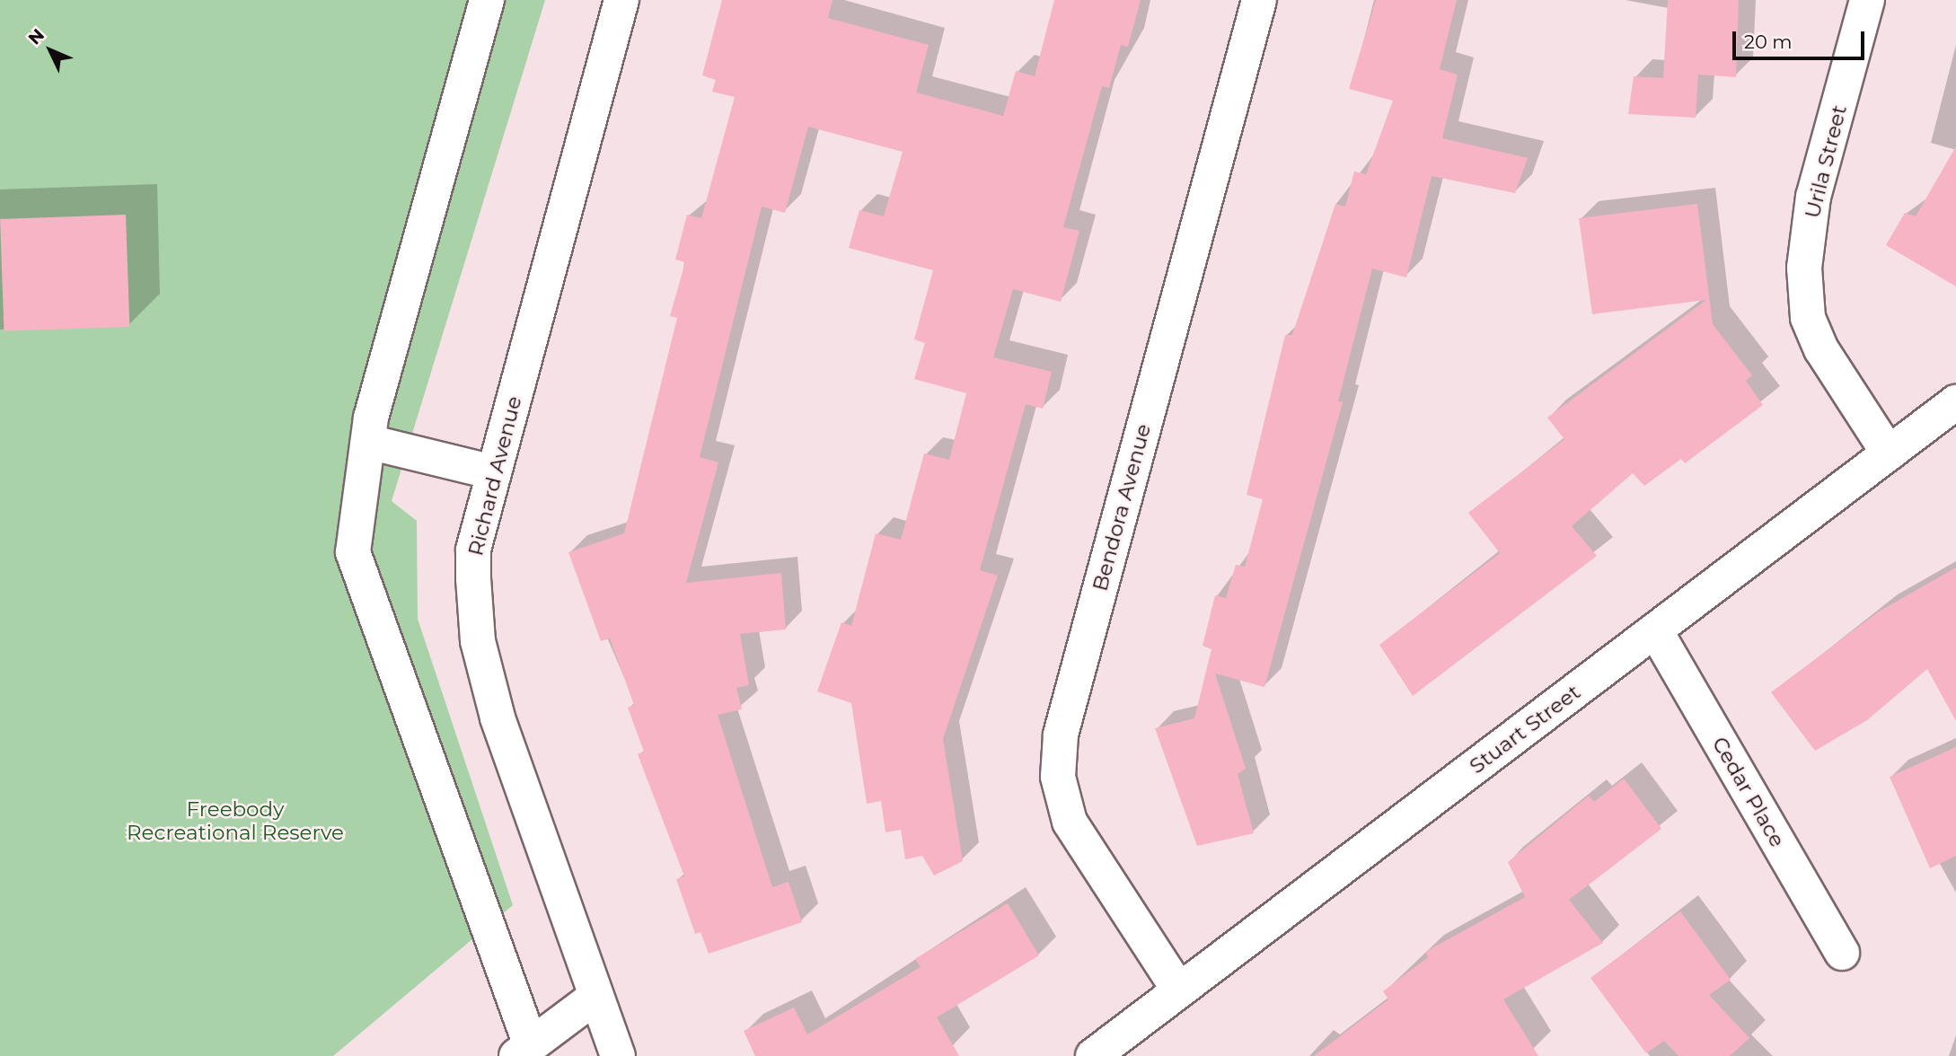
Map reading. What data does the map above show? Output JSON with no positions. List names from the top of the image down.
{
  "streets": {
    "street": [
      "Urila Street",
      "Richard Avenue",
      "Bendora Avenue",
      "Stuart Street",
      "Cedar Place"
    ]
  },
  "crossings": [
    ["Urila Street", "Stuart Street"],
    ["Bendora Avenue", "Stuart Street"],
    ["Stuart Street", "Cedar Place"]
  ],
  "parks": ["Freebody Recreational Reserve"],
  "scale_bar": "20 m",
  "north": "top left"
}
